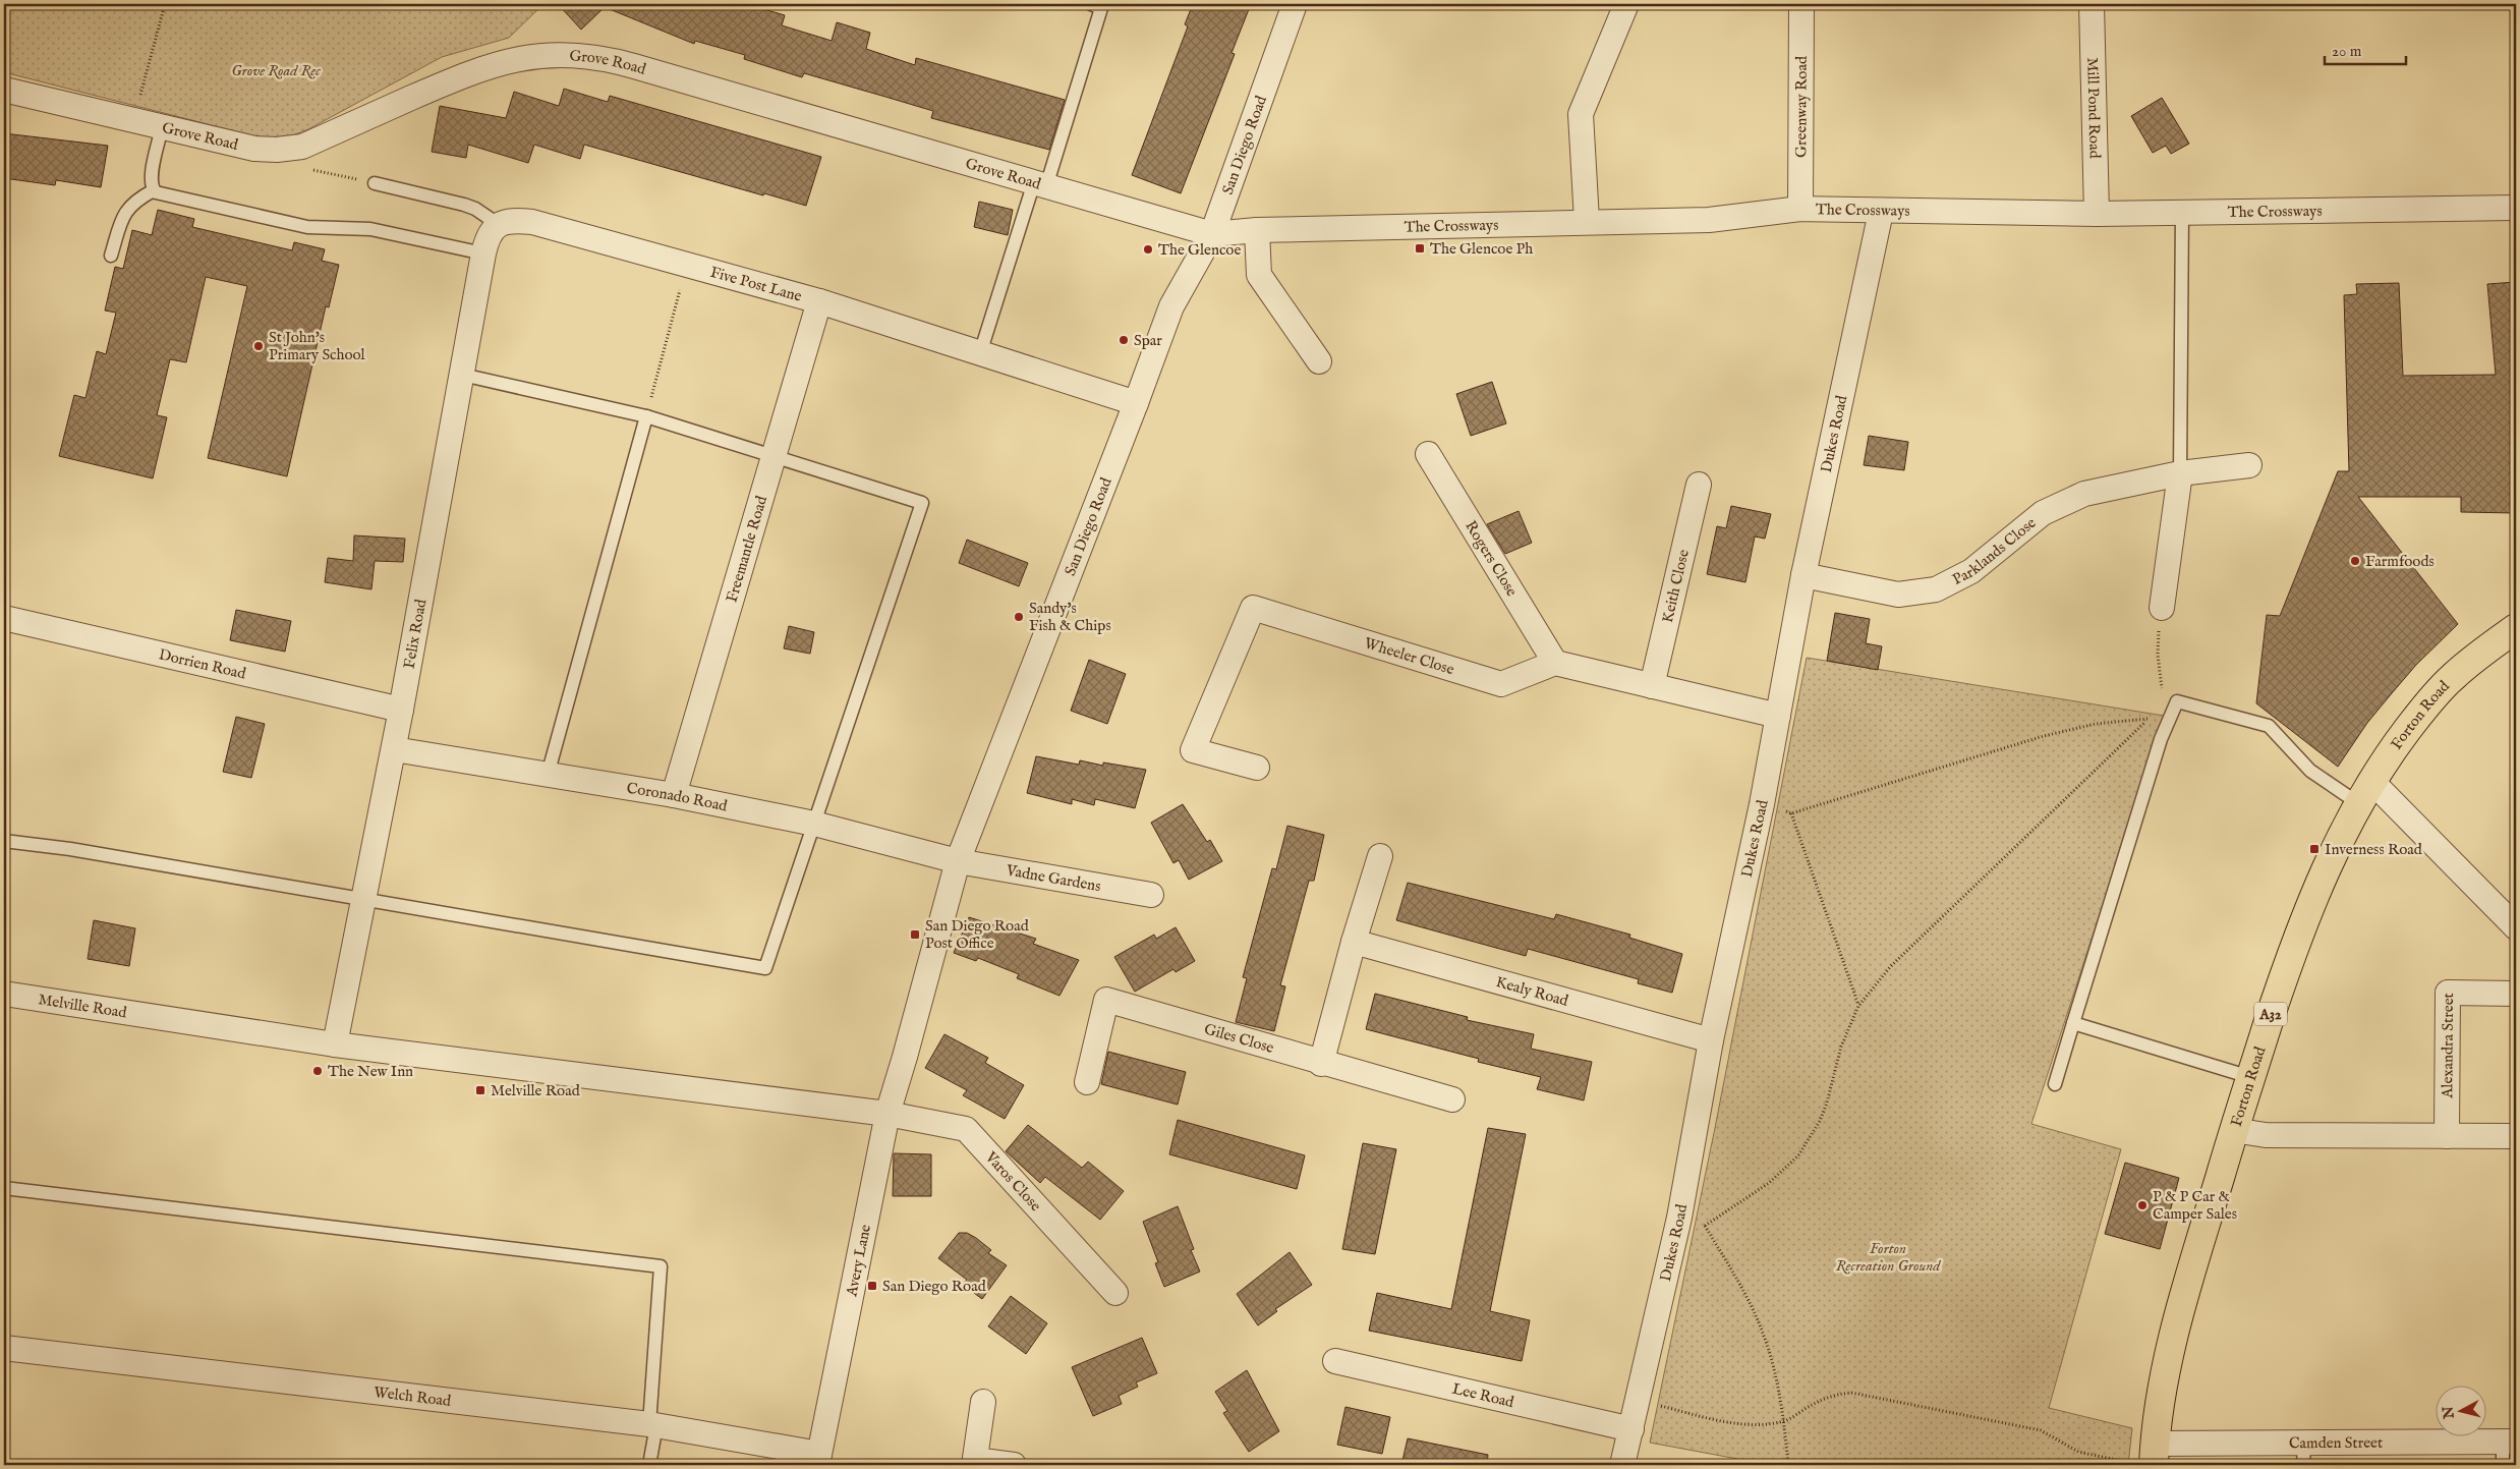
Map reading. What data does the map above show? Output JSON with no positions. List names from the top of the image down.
{
  "streets": {
    "main road": ["Forton Road", "A32"],
    "street": [
      "Grove Road",
      "Greenway Road",
      "Mill Pond Road",
      "San Diego Road",
      "The Crossways",
      "Five Post Lane",
      "Dukes Road",
      "Freemantle Road",
      "Parklands Close",
      "Rogers Close",
      "Keith Close",
      "Felix Road",
      "Wheeler Close",
      "Dorrien Road",
      "Coronado Road",
      "Vadne Gardens",
      "Kealy Road",
      "Melville Road",
      "Giles Close",
      "Alexandra Street",
      "Varos Close",
      "Avery Lane",
      "Lee Road",
      "Welch Road",
      "Camden Street"
    ]
  },
  "crossings": [
    ["Grove Road", "San Diego Road"],
    ["Grove Road", "The Crossways"],
    ["Greenway Road", "The Crossways"],
    ["Mill Pond Road", "The Crossways"],
    ["San Diego Road", "The Crossways"],
    ["San Diego Road", "Five Post Lane"],
    ["San Diego Road", "Coronado Road"],
    ["San Diego Road", "Vadne Gardens"],
    ["San Diego Road", "Avery Lane"],
    ["The Crossways", "Dukes Road"],
    ["Five Post Lane", "Freemantle Road"],
    ["Five Post Lane", "Felix Road"],
    ["Dukes Road", "Parklands Close"],
    ["Dukes Road", "Kealy Road"],
    ["Dukes Road", "Lee Road"],
    ["Freemantle Road", "Coronado Road"],
    ["Rogers Close", "Wheeler Close"],
    ["Felix Road", "Dorrien Road"],
    ["Felix Road", "Coronado Road"],
    ["Felix Road", "Melville Road"],
    ["Forton Road", "Camden Street"],
    ["Coronado Road", "Vadne Gardens"],
    ["Melville Road", "Varos Close"],
    ["Melville Road", "Avery Lane"],
    ["Varos Close", "Avery Lane"],
    ["Avery Lane", "Welch Road"]
  ],
  "parks": ["Grove Road Rec", "Forton Recreation Ground"],
  "places": {
    "transit": [
      "The Glencoe Ph",
      "Inverness Road",
      "San Diego Road Post Office",
      "Melville Road",
      "San Diego Road"
    ],
    "other": [
      "The Glencoe",
      "Spar",
      "St John's Primary School",
      "Farmfoods",
      "Sandy's Fish & Chips",
      "The New Inn",
      "P & P Car & Camper Sales"
    ]
  },
  "scale_bar": "20 m",
  "north": "left"
}
